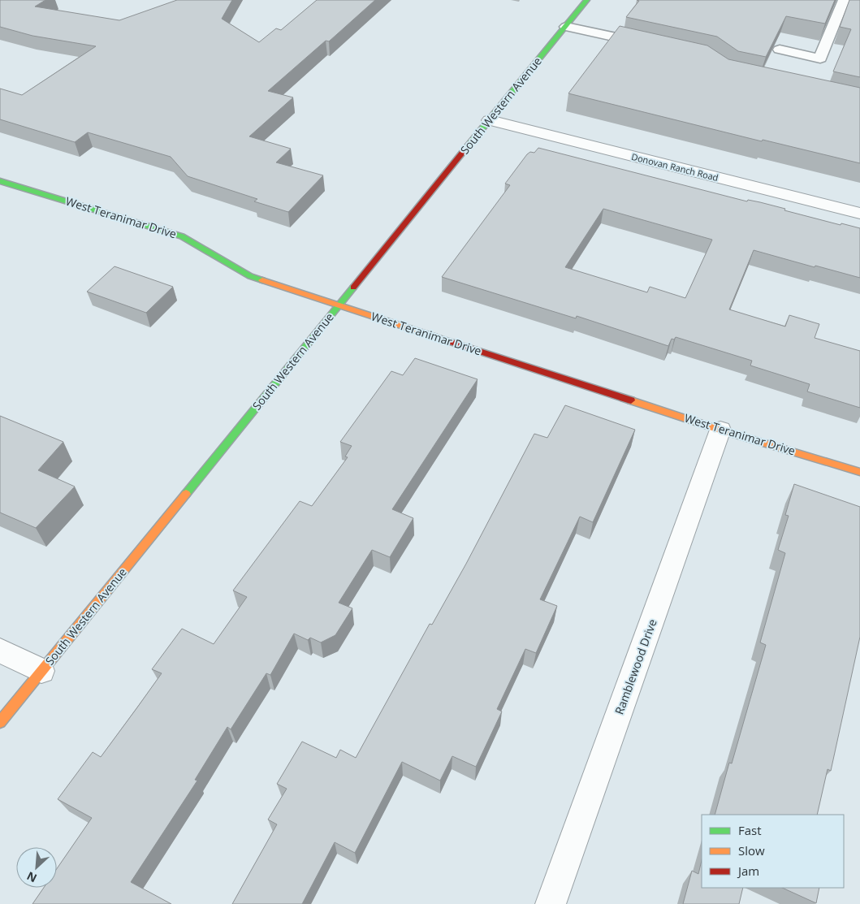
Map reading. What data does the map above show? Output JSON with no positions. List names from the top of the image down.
{
  "streets": {
    "street": [
      "South Western Avenue",
      "Donovan Ranch Road",
      "West Teranimar Drive",
      "Ramblewood Drive"
    ]
  },
  "crossings": [
    ["South Western Avenue", "Donovan Ranch Road"],
    ["South Western Avenue", "West Teranimar Drive"],
    ["West Teranimar Drive", "Ramblewood Drive"]
  ],
  "legend": ["Fast", "Slow", "Jam"],
  "north": "bottom left"
}
